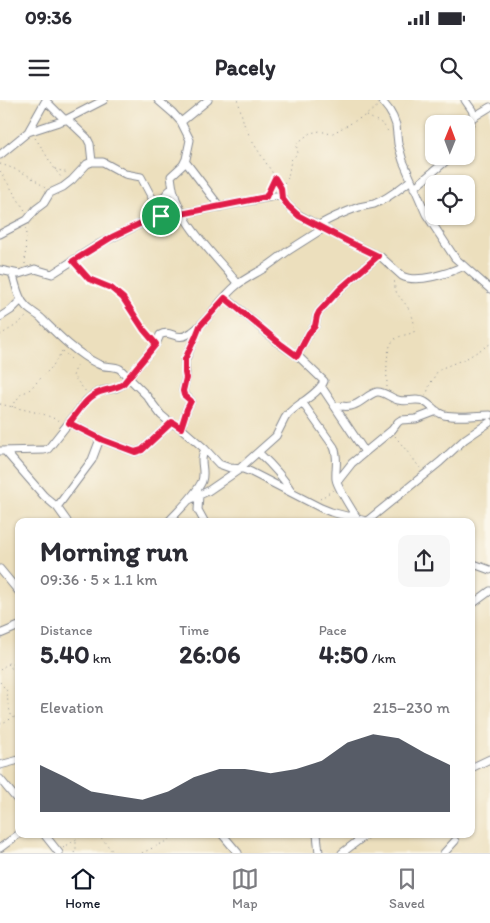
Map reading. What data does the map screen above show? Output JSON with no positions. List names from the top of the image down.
{
  "north": "top",
  "page": {
    "status": "09:36",
    "header": "Pacely",
    "heading": ["Morning run", "09:36 · 5 × 1.1 km"],
    "stats": [
      ["Distance", "5.40 km"],
      ["Time", "26:06"],
      ["Pace", "4:50 /km"]
    ],
    "chart": ["Elevation", "215–230 m"],
    "tabs": ["Home", "Map", "Saved"]
  }
}
